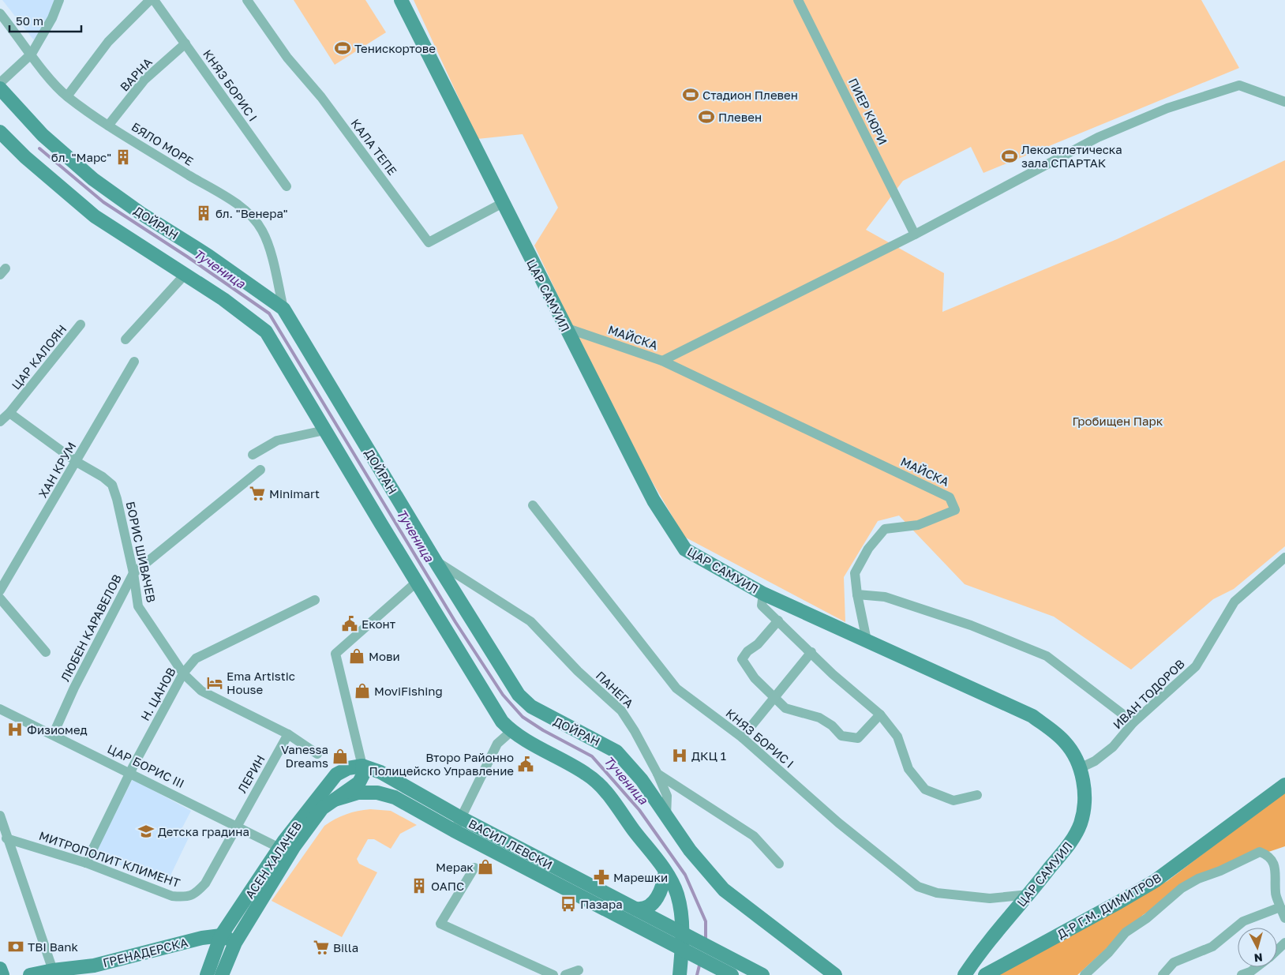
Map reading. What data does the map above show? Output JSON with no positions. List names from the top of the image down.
{
  "streets": {
    "street": [
      "ВАРНА",
      "КНЯЗ БОРИС I",
      "ПИЕР КЮРИ",
      "БЯЛО МОРЕ",
      "КАЛА ТЕПЕ",
      "ДОЙРАН",
      "ЦАР САМУИЛ",
      "МАЙСКА",
      "ЦАР КАЛОЯН",
      "ХАН КРУМ",
      "БОРИС ШИВАЧЕВ",
      "ЛЮБЕН КАРАВЕЛОВ",
      "ПАНЕГА",
      "Н. ЦАНОВ",
      "ИВАН ТОДОРОВ",
      "ЦАР БОРИС III",
      "ЛЕРИН",
      "ВАСИЛ ЛЕВСКИ",
      "МИТРОПОЛИТ КЛИМЕНТ",
      "АСЕН ХАЛАЧЕВ",
      "Д-Р Г.М. ДИМИТРОВ",
      "ГРЕНАДЕРСКА"
    ]
  },
  "crossings": [
    ["ВАРНА", "КНЯЗ БОРИС I"],
    ["ВАРНА", "БЯЛО МОРЕ"],
    ["КНЯЗ БОРИС I", "ЦАР САМУИЛ"],
    ["БЯЛО МОРЕ", "ДОЙРАН"],
    ["КАЛА ТЕПЕ", "ЦАР САМУИЛ"],
    ["ДОЙРАН", "ПАНЕГА"],
    ["ЦАР САМУИЛ", "МАЙСКА"],
    ["ЦАР САМУИЛ", "ИВАН ТОДОРОВ"],
    ["ЦАР КАЛОЯН", "БОРИС ШИВАЧЕВ"],
    ["ХАН КРУМ", "БОРИС ШИВАЧЕВ"],
    ["БОРИС ШИВАЧЕВ", "ЛЮБЕН КАРАВЕЛОВ"],
    ["БОРИС ШИВАЧЕВ", "Н. ЦАНОВ"],
    ["БОРИС ШИВАЧЕВ", "ЛЕРИН"],
    ["ЛЮБЕН КАРАВЕЛОВ", "ЦАР БОРИС III"],
    ["Н. ЦАНОВ", "ЦАР БОРИС III"],
    ["Н. ЦАНОВ", "МИТРОПОЛИТ КЛИМЕНТ"],
    ["ЦАР БОРИС III", "ЛЕРИН"],
    ["ЦАР БОРИС III", "МИТРОПОЛИТ КЛИМЕНТ"],
    ["ЦАР БОРИС III", "АСЕН ХАЛАЧЕВ"],
    ["ЛЕРИН", "МИТРОПОЛИТ КЛИМЕНТ"],
    ["ВАСИЛ ЛЕВСКИ", "АСЕН ХАЛАЧЕВ"],
    ["АСЕН ХАЛАЧЕВ", "ГРЕНАДЕРСКА"]
  ],
  "water": ["Тученица"],
  "parks": ["Гробищен Парк"],
  "places": {
    "sports": [
      "Тенискортове",
      "Стадион Плевен",
      "Плевен",
      "Лекоатлетическа зала СПАРТАК"
    ],
    "building": ["бл. \"Марс\"", "бл. \"Венера\"", "ОАПС"],
    "supermarket": ["Minimart", "Billa"],
    "public building": ["Еконт", "Второ Районно Полицейско Управление"],
    "shop": [
      "Мови",
      "MoviFishing",
      "Vanessa Dreams",
      "Мерак"
    ],
    "hotel": ["Ema Artistic House"],
    "hospital": ["Физиомед", "ДКЦ 1"],
    "school or university": ["Детска градина"],
    "pharmacy": ["Марешки"],
    "bus stop": ["Пазара"],
    "bank": ["TBI Bank"]
  },
  "scale_bar": "50 m",
  "north": "bottom"
}
